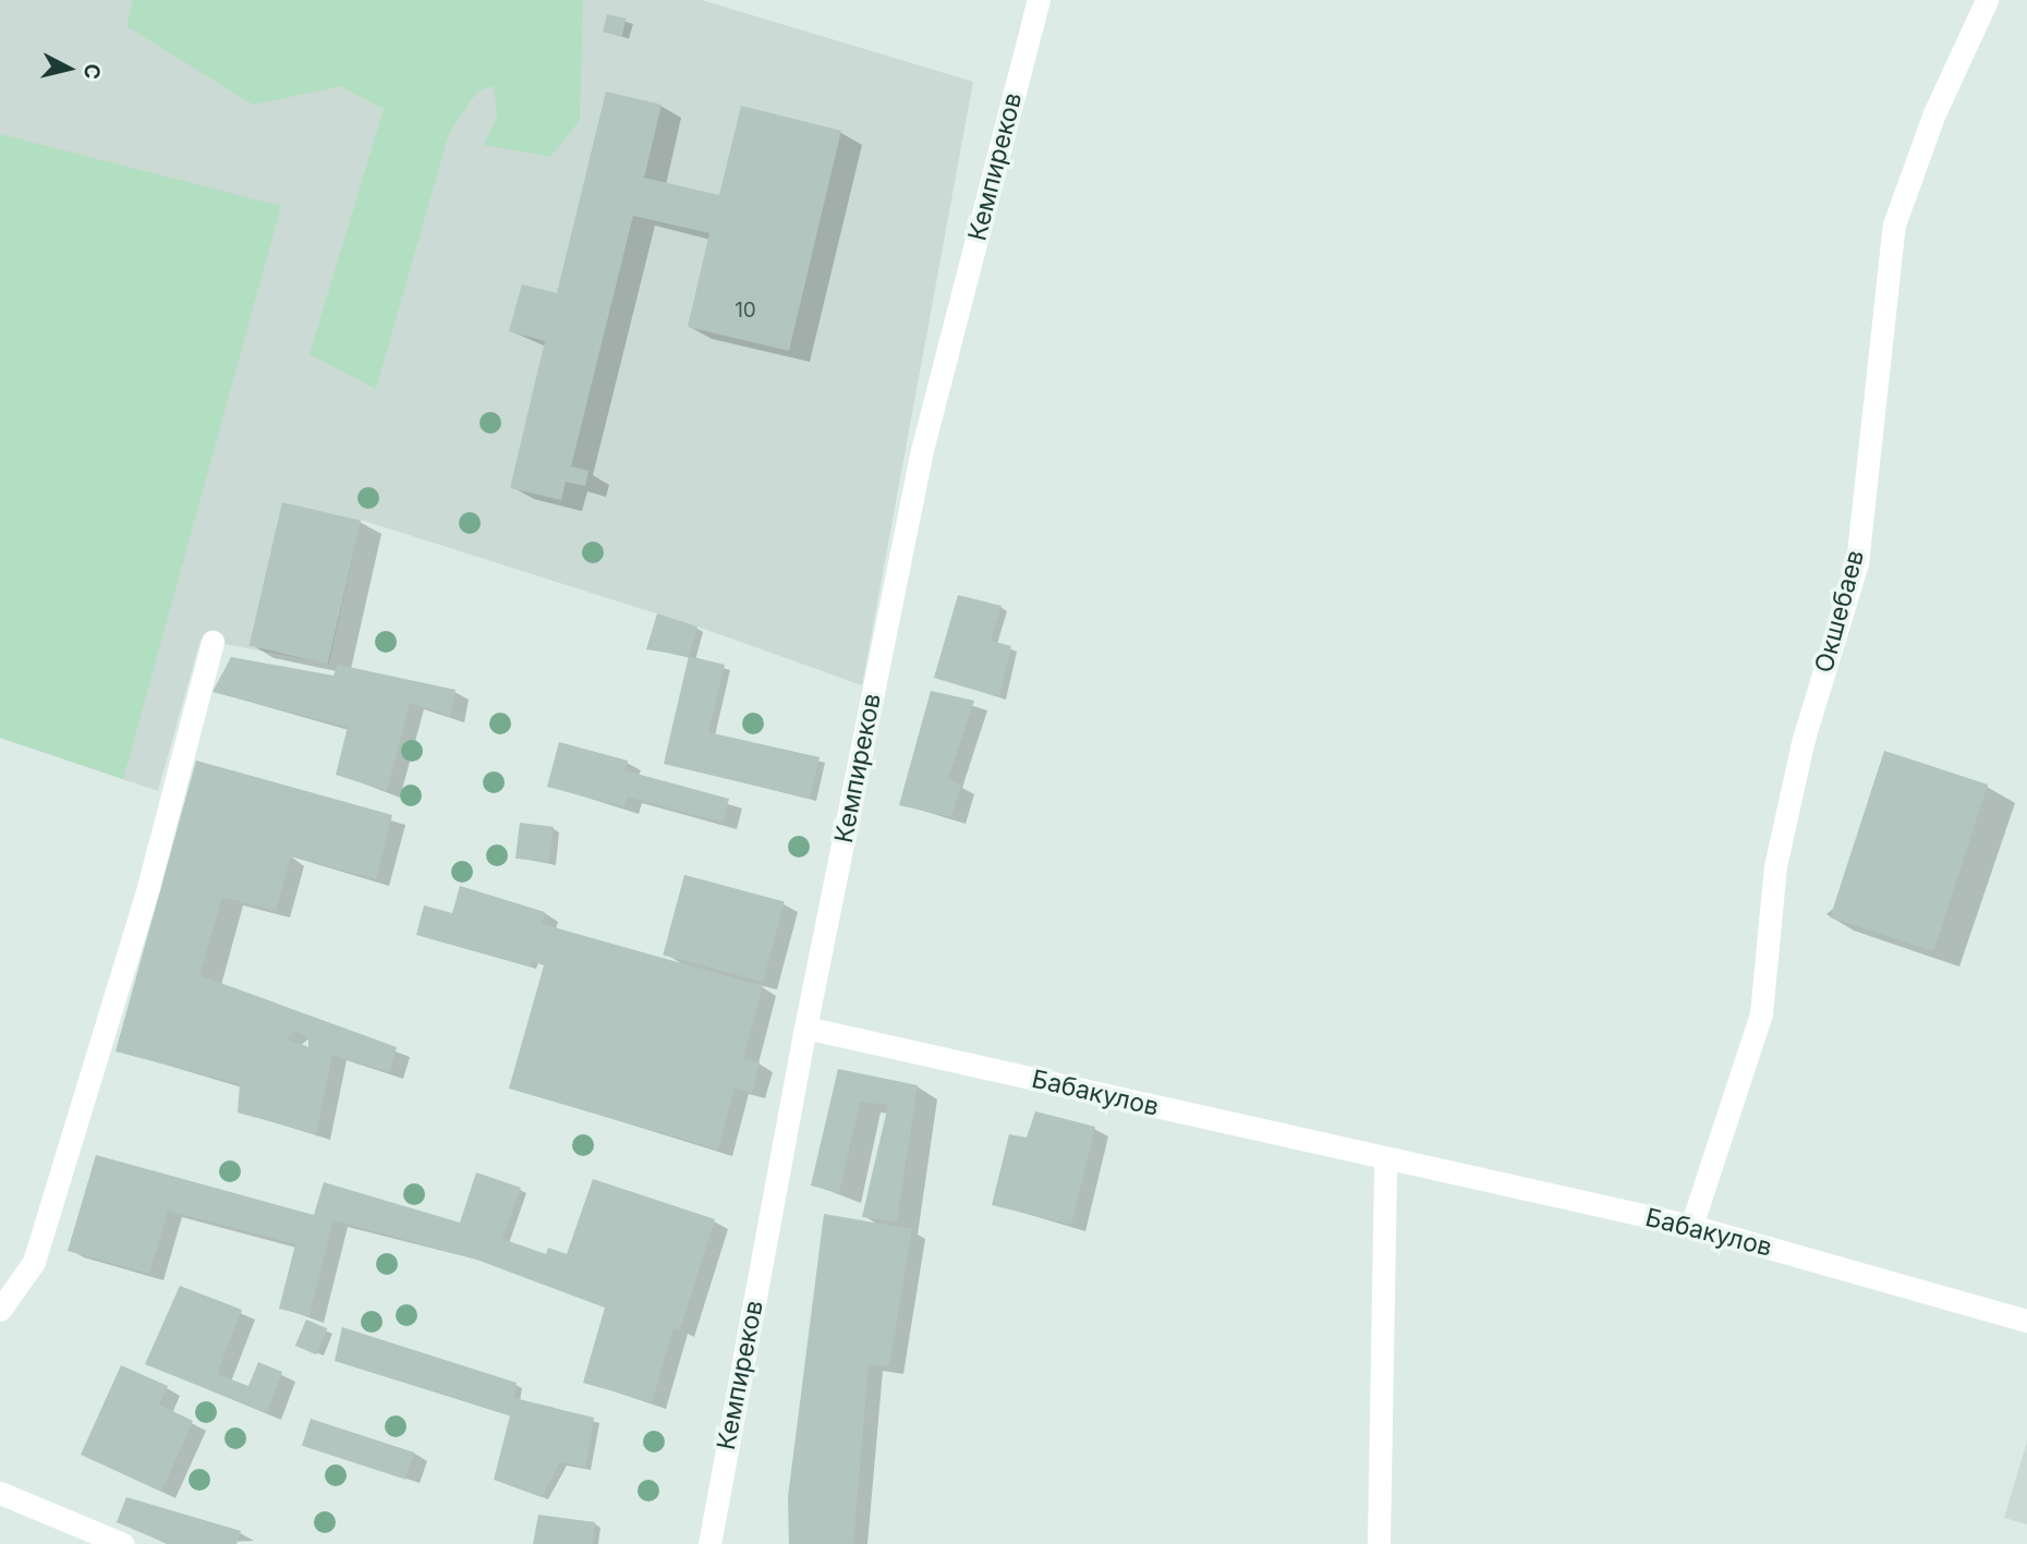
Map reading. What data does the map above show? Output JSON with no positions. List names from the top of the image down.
{
  "streets": {
    "street": ["Кемпиреков", "Окшебаев", "Бабакулов"]
  },
  "crossings": [
    ["Кемпиреков", "Бабакулов"],
    ["Окшебаев", "Бабакулов"]
  ],
  "house_numbers": ["10"],
  "north": "right"
}
